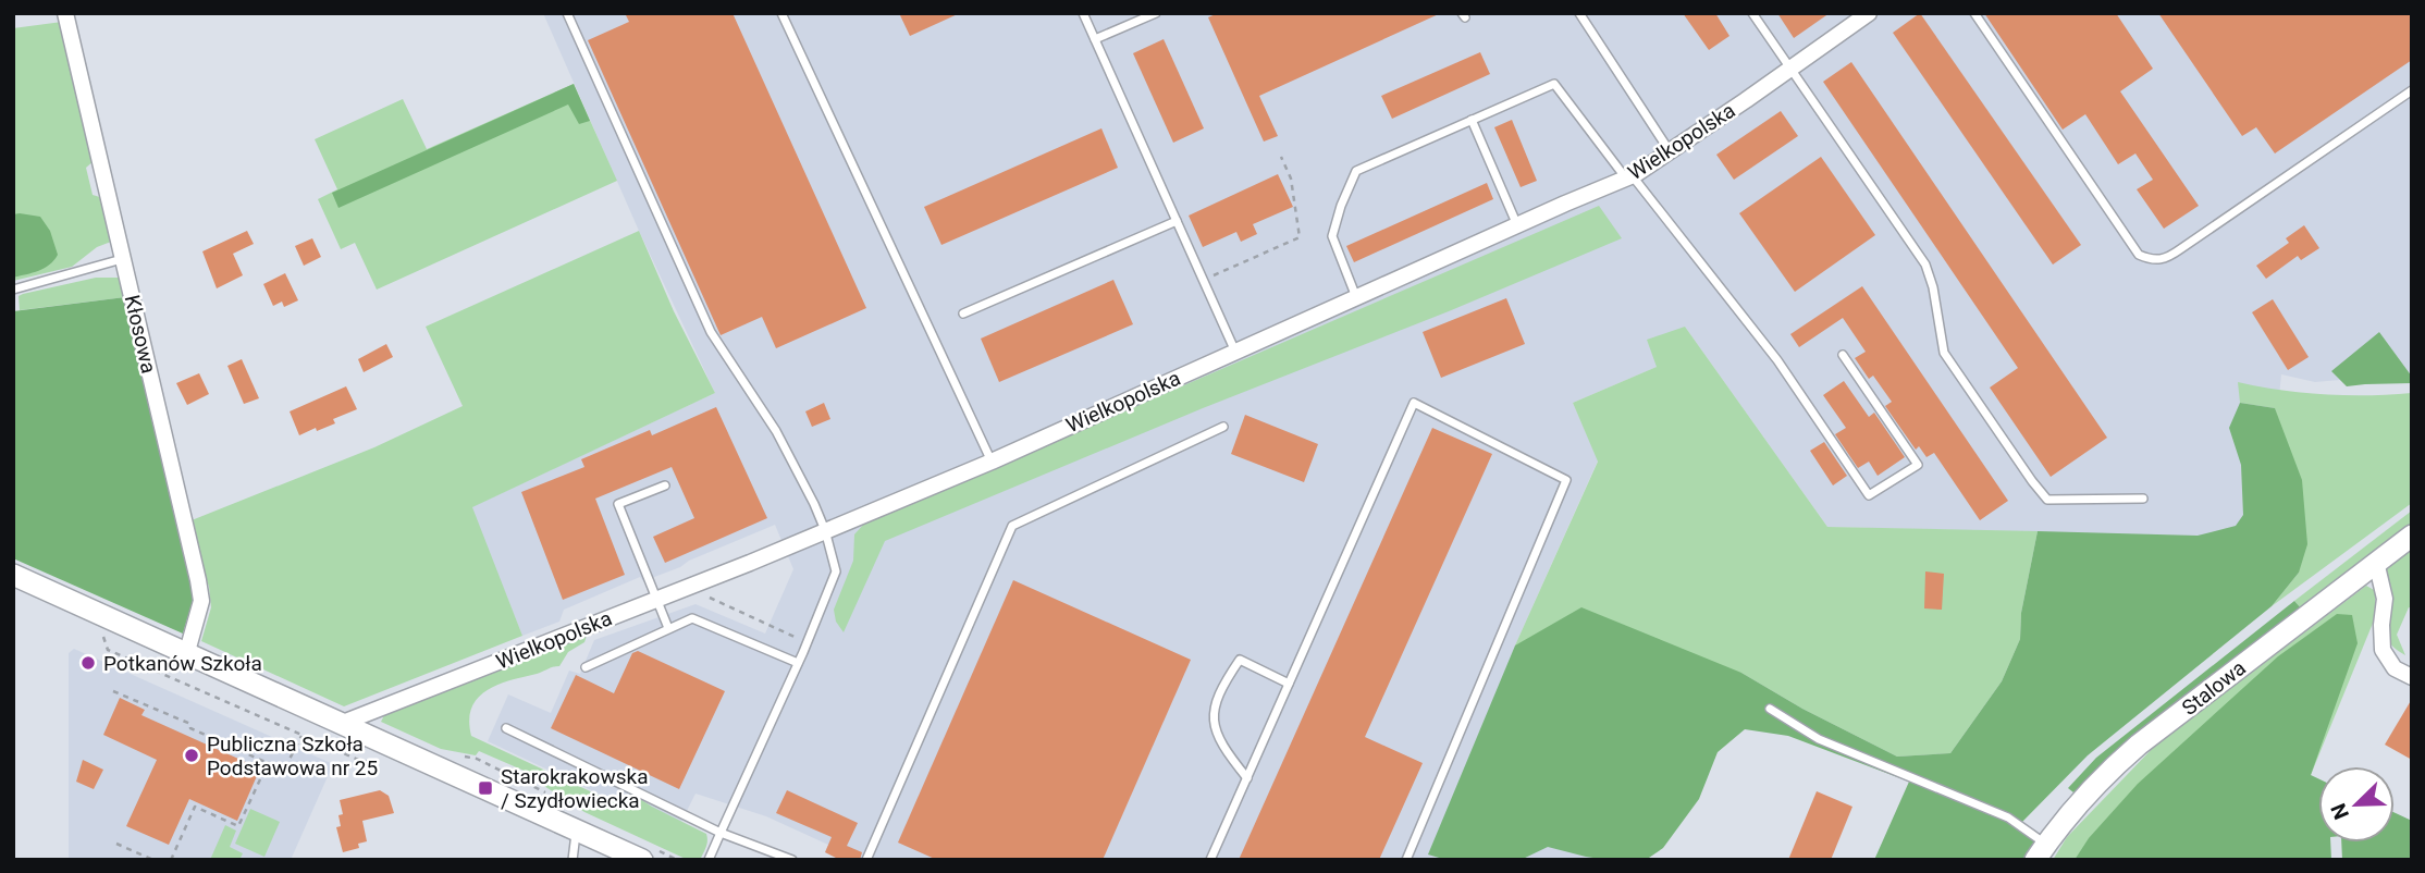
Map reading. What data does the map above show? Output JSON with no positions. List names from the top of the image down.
{
  "streets": {
    "street": ["Wielkopolska", "Kłosowa", "Stalowa"]
  },
  "places": {
    "other": ["Potkanów Szkoła", "Publiczna Szkoła Podstawowa nr 25"],
    "transit": ["Starokrakowska / Szydłowiecka"]
  },
  "north": "bottom left"
}
